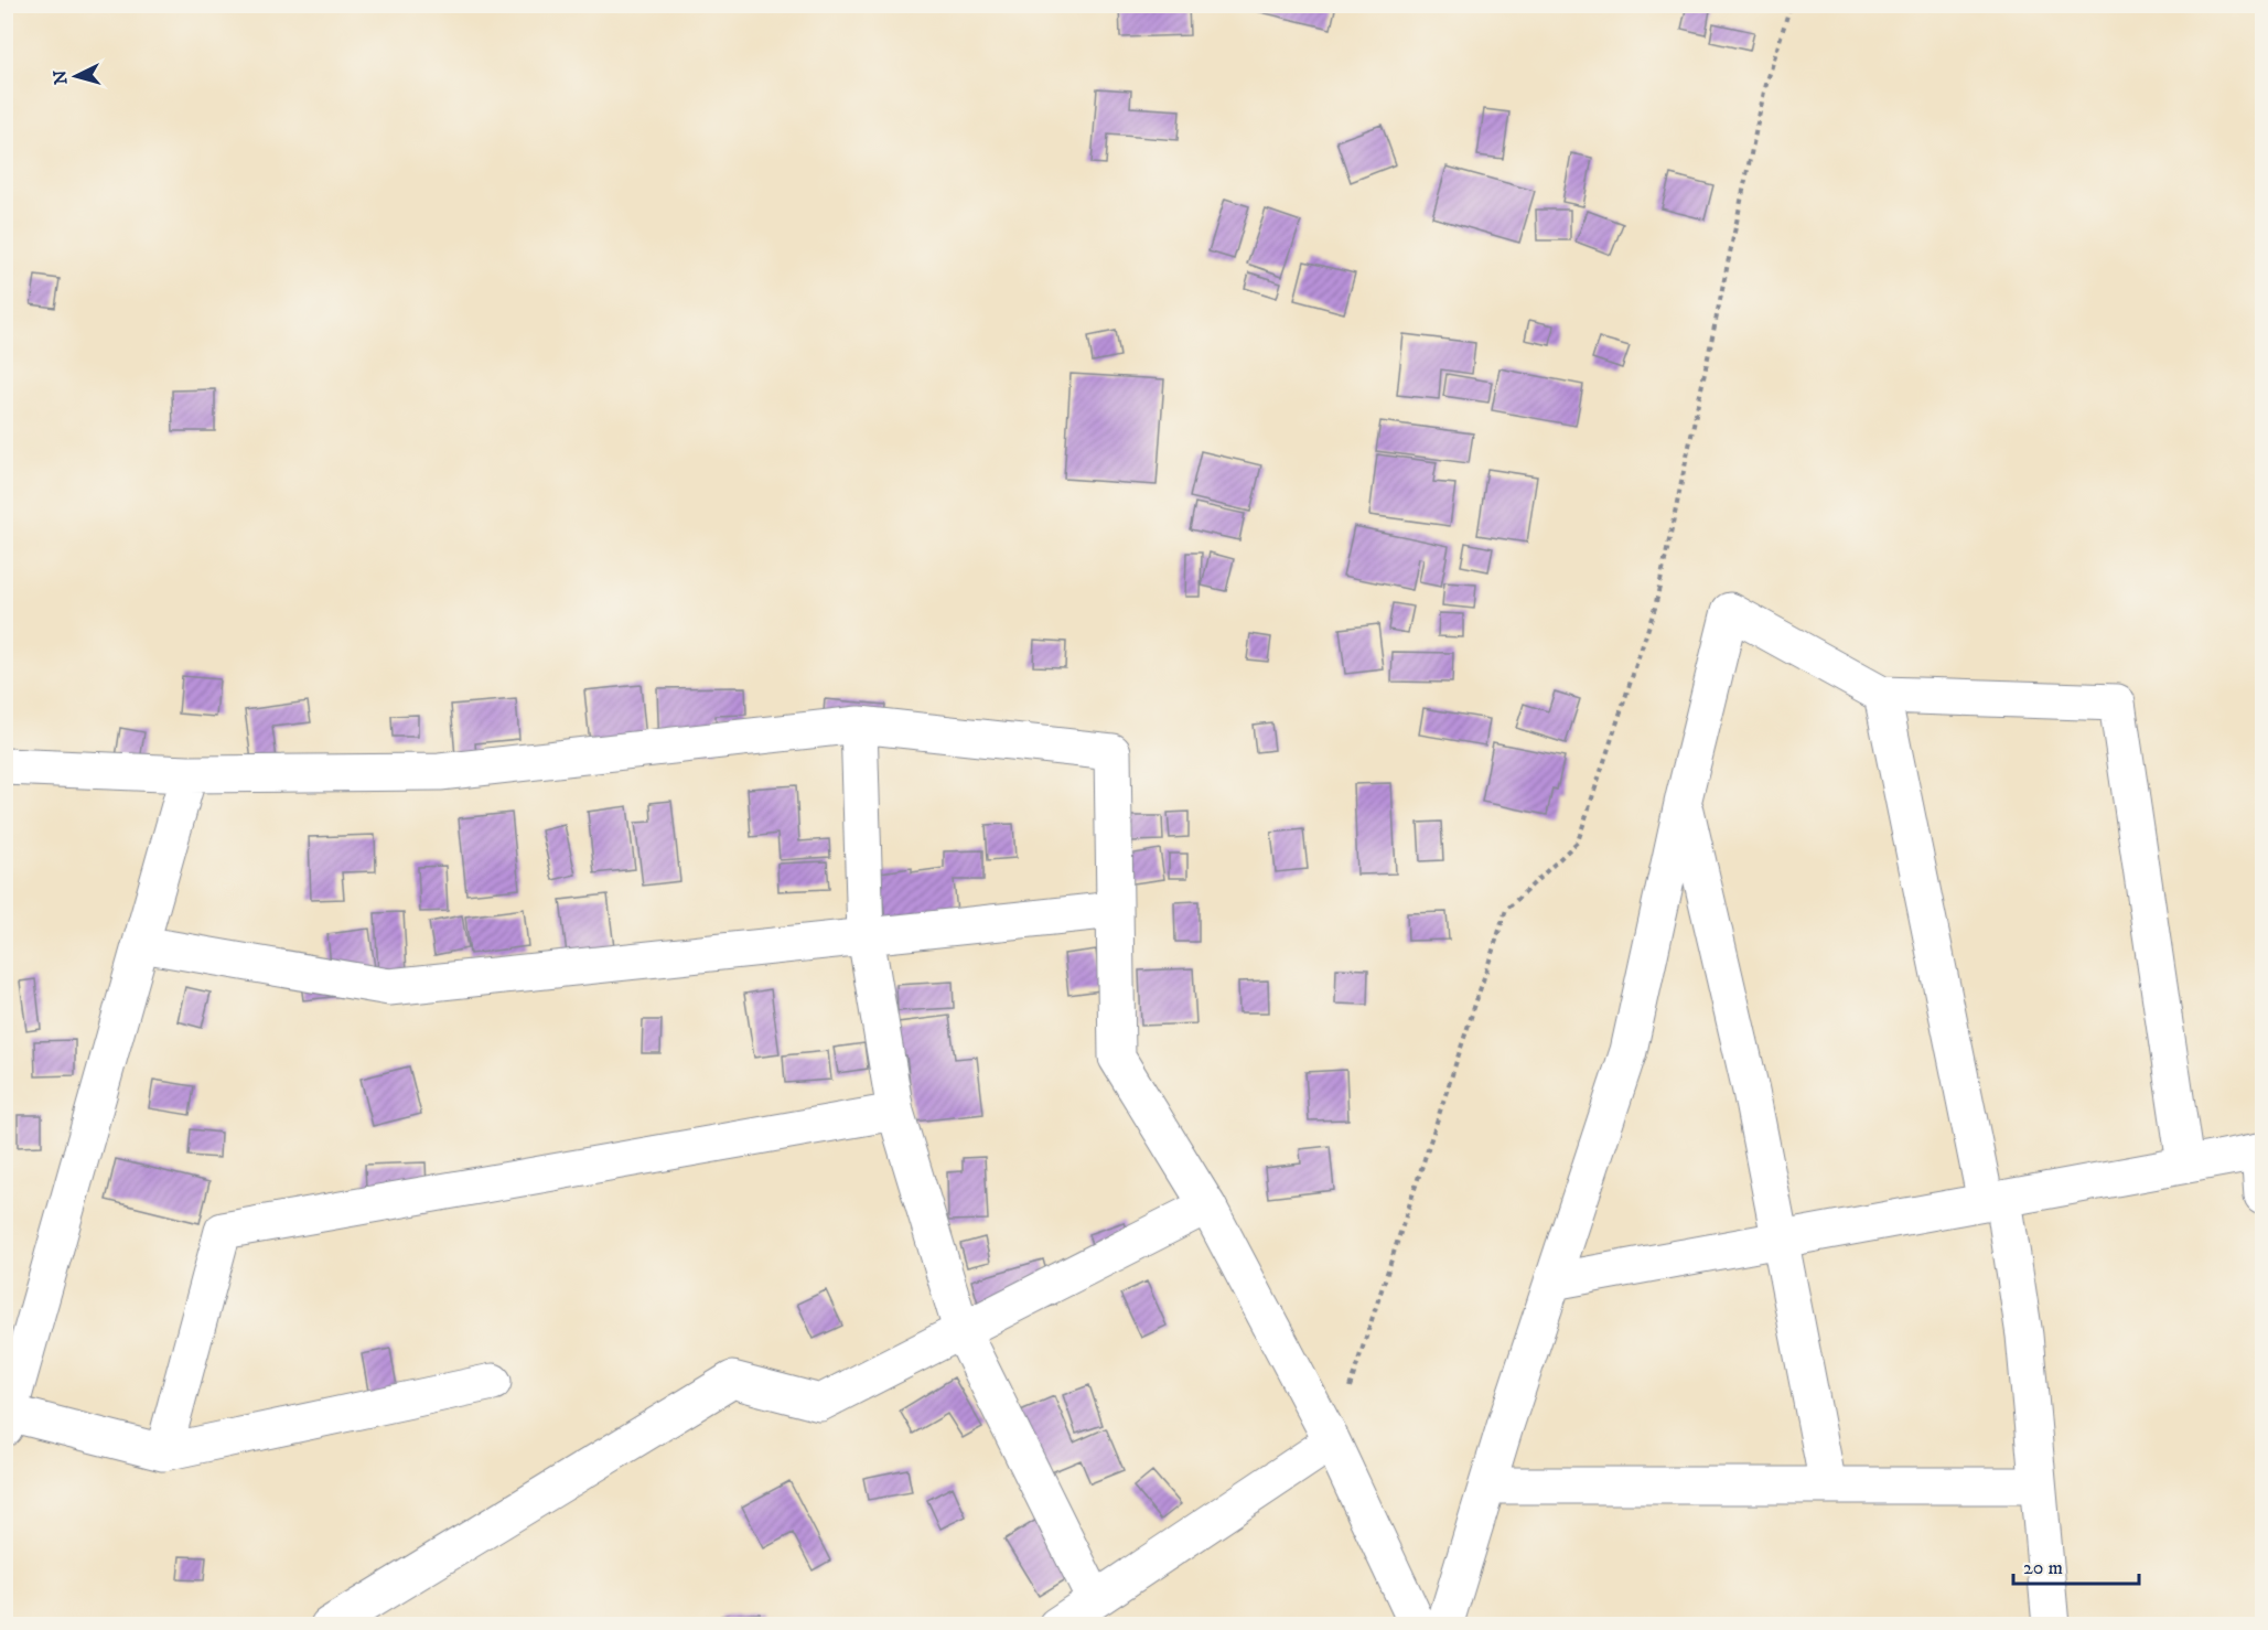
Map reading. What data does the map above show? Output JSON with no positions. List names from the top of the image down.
{
  "scale_bar": "20 m",
  "north": "left"
}
